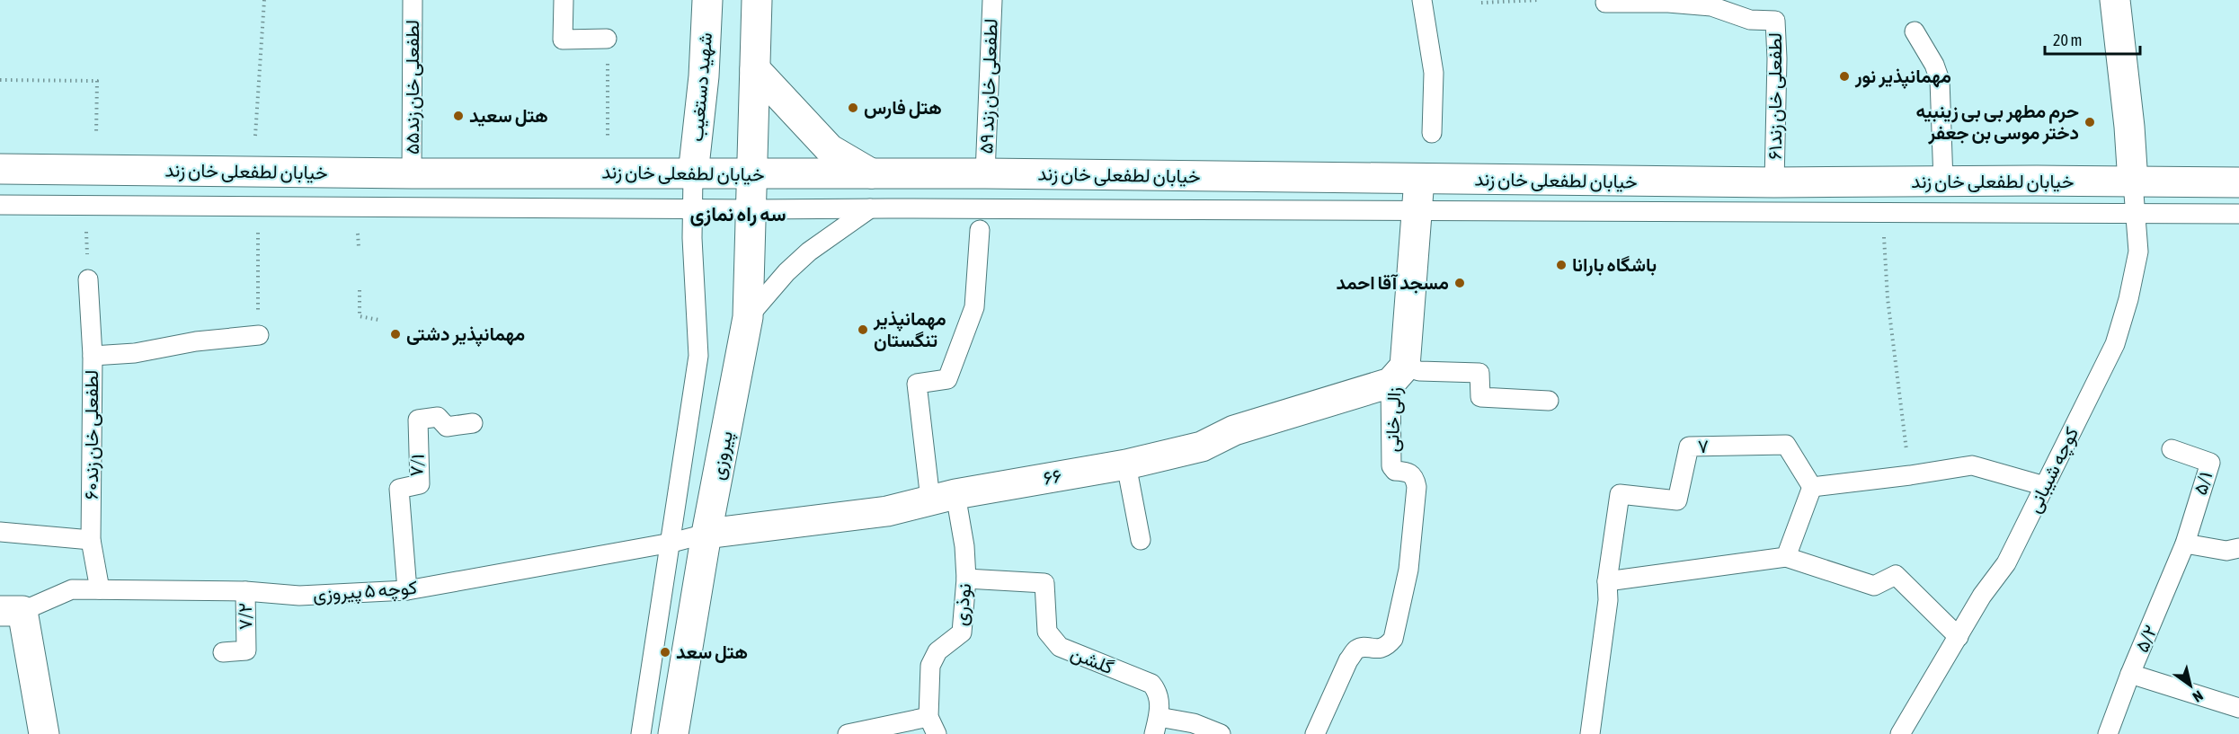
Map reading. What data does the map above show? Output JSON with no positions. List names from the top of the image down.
{
  "streets": {
    "street": [
      "شهید دستغیب",
      "خیابان لطفعلی خان زند",
      "زالی خانی",
      "پیروزی",
      "۶۶"
    ],
    "lane": [
      "لطفعلی خان زند ۵۹",
      "لطفعلی خان زند۵۵",
      "لطفعلی خان زند۶۱",
      "لطفعلی خان زند۶۰",
      "۷",
      "۷/۱",
      "کوچه شیبانی",
      "۵/۱",
      "کوچه ۵ پیروزی",
      "نوذری",
      "۷/۲",
      "۵/۲",
      "گلشن"
    ]
  },
  "crossings": [
    ["لطفعلی خان زند ۵۹", "خیابان لطفعلی خان زند"],
    ["لطفعلی خان زند۵۵", "خیابان لطفعلی خان زند"],
    ["شهید دستغیب", "خیابان لطفعلی خان زند"],
    ["لطفعلی خان زند۶۱", "خیابان لطفعلی خان زند"],
    ["خیابان لطفعلی خان زند", "زالی خانی"],
    ["خیابان لطفعلی خان زند", "پیروزی"],
    ["خیابان لطفعلی خان زند", "کوچه شیبانی"],
    ["زالی خانی", "۶۶"],
    ["لطفعلی خان زند۶۰", "کوچه ۵ پیروزی"],
    ["پیروزی", "۶۶"],
    ["پیروزی", "کوچه ۵ پیروزی"],
    ["۷/۱", "کوچه ۵ پیروزی"],
    ["۶۶", "کوچه ۵ پیروزی"],
    ["۶۶", "نوذری"],
    ["۵/۱", "۵/۲"],
    ["کوچه ۵ پیروزی", "۷/۲"],
    ["نوذری", "گلشن"]
  ],
  "districts": ["سه راه نمازی"],
  "places": [
    "مهمانپذیر نور",
    "هتل فارس",
    "هتل سعيد",
    "حرم مطهر بی بی زینبیه دختر موسی بن جعفر",
    "باشگاه بارانا",
    "مسجد آقا احمد",
    "مهمانپذیر تنگستان",
    "مهمانپذیر دشتی",
    "هتل سعد"
  ],
  "scale_bar": "20 m",
  "north": "bottom right"
}
